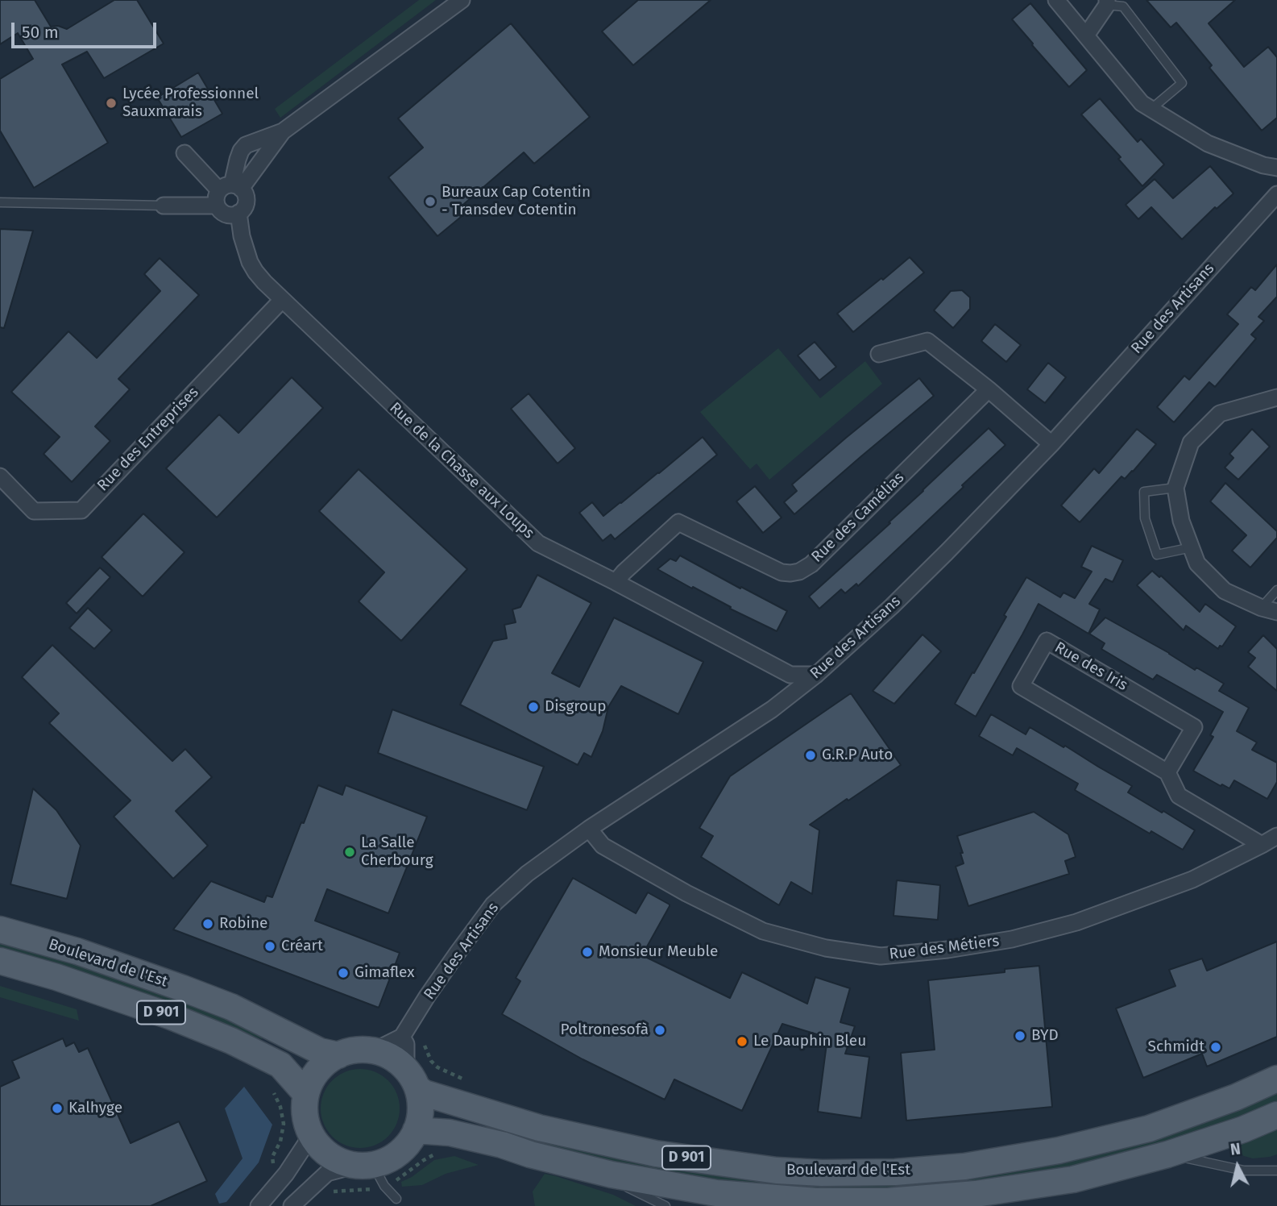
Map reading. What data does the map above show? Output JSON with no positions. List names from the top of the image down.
{
  "streets": {
    "main road": ["Boulevard de l'Est", "D 901"],
    "street": [
      "Rue des Artisans",
      "Rue des Entreprises",
      "Rue de la Chasse aux Loups",
      "Rue des Camélias",
      "Rue des Iris",
      "Rue des Métiers"
    ]
  },
  "crossings": [
    ["Rue des Artisans", "Rue de la Chasse aux Loups"],
    ["Rue des Artisans", "Rue des Métiers"],
    ["Rue des Entreprises", "Rue de la Chasse aux Loups"],
    ["Rue de la Chasse aux Loups", "Rue des Camélias"]
  ],
  "places": [
    "Lycée Professionnel Sauxmarais",
    "Bureaux Cap Cotentin - Transdev Cotentin",
    "Disgroup",
    "G.R.P Auto",
    "La Salle Cherbourg",
    "Robine",
    "Créart",
    "Monsieur Meuble",
    "Gimaflex",
    "Poltronesofà",
    "BYD",
    "Le Dauphin Bleu",
    "Schmidt",
    "Kalhyge"
  ],
  "scale_bar": "50 m",
  "north": "top"
}
